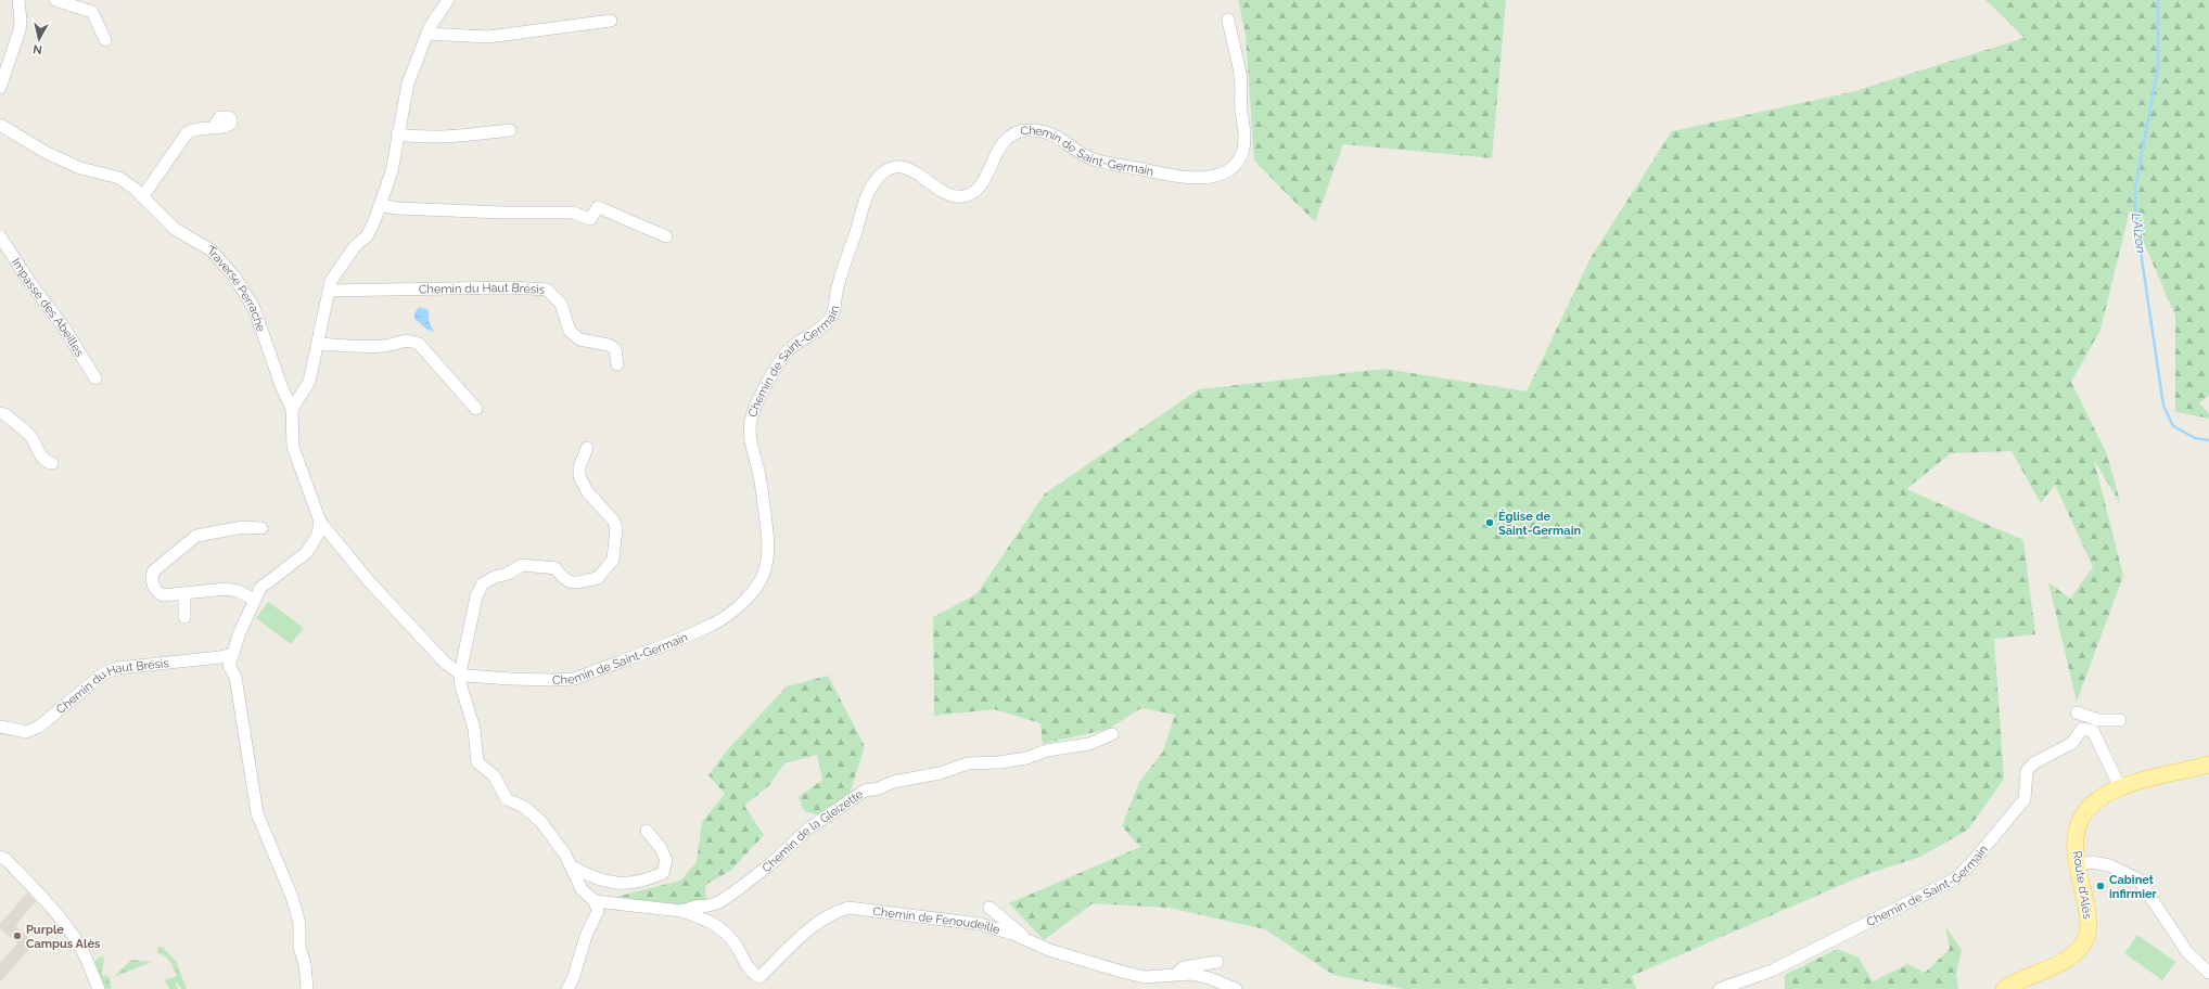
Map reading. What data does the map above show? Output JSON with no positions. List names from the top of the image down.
{
  "streets": {
    "main road": ["Route d'Alès"],
    "street": [
      "Chemin de Saint-Germain",
      "Traverse Perrache",
      "Chemin du Haut Brésis",
      "Impasse des Abeilles",
      "Chemin de la Gleizette",
      "Chemin de Fenoudeille"
    ]
  },
  "crossings": [
    ["Chemin de Saint-Germain", "Route d'Alès"],
    ["Chemin de la Gleizette", "Chemin de Fenoudeille"]
  ],
  "water": ["L'Alzon"],
  "places": ["Église de Saint-Germain", "Cabinet infirmier", "Purple Campus Alès"],
  "north": "bottom"
}
